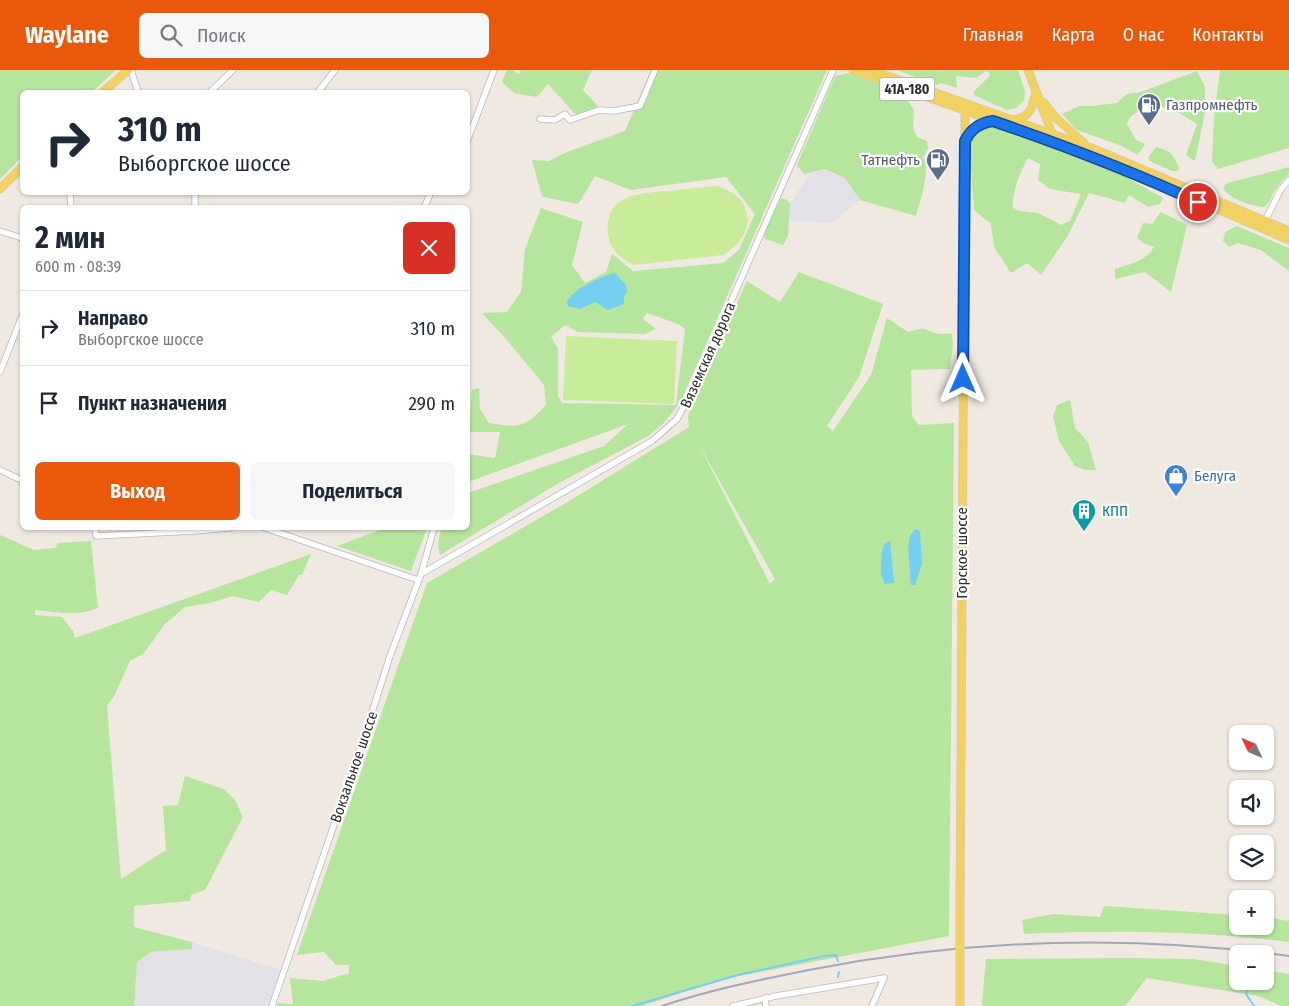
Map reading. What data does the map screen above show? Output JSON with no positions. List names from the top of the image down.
{
  "streets": {
    "main road": ["41А-180", "Горское шоссе"],
    "street": ["Вяземская дорога", "Вокзальное шоссе"]
  },
  "crossings": [
    ["41А-180", "Горское шоссе"],
    ["Вяземская дорога", "Вокзальное шоссе"]
  ],
  "places": {
    "fuel station": ["Газпромнефть", "Татнефть"],
    "shop": ["Белуга"],
    "building": ["КПП"]
  },
  "north": "top left",
  "page": {
    "header": "Waylane",
    "search": "Поиск",
    "nav": [
      "Главная",
      "Карта",
      "О нас",
      "Контакты"
    ],
    "turn": ["310 m", "Выборгское шоссе"],
    "heading": ["2 мин", "600 m · 08:39"],
    "list": [
      {
        "name": "Направо",
        "note": "Выборгское шоссе",
        "value": "310 m"
      },
      {
        "name": "Пункт назначения",
        "value": "290 m"
      }
    ],
    "buttons": ["Выход", "Поделиться"],
    "map_buttons": ["+", "−"]
  }
}
